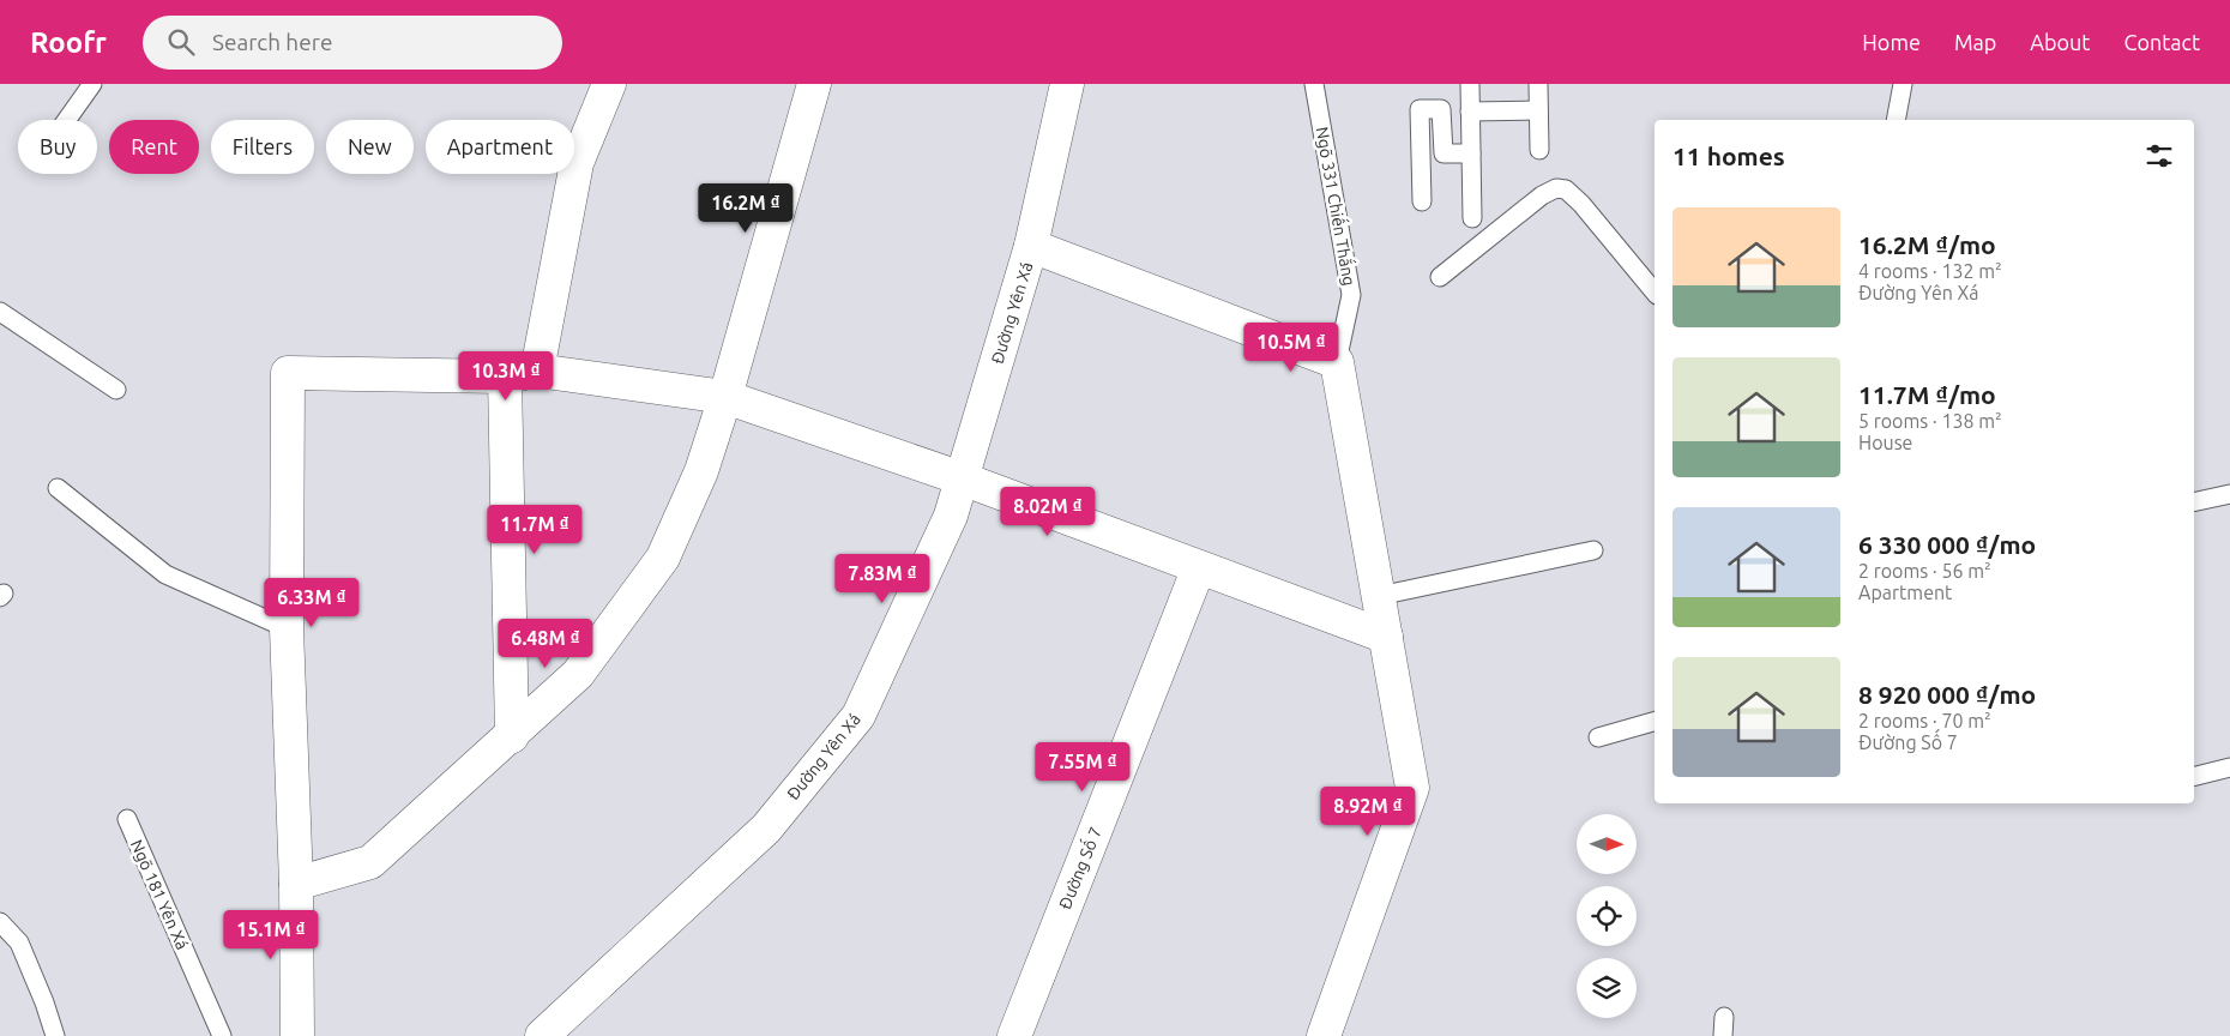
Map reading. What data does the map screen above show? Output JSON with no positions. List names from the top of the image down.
{
  "streets": {
    "street": ["Đường Yên Xá", "Đường Số 7"],
    "lane": ["Ngõ 331 Chiến Thắng", "Ngõ 181 Yên Xá"]
  },
  "north": "right",
  "page": {
    "header": "Roofr",
    "search": "Search here",
    "nav": [
      "Home",
      "Map",
      "About",
      "Contact"
    ],
    "chip": [
      "Buy",
      "Rent",
      "Filters",
      "New",
      "Apartment"
    ],
    "heading": "11 homes",
    "price": [
      "16.2M ₫",
      "10.5M ₫",
      "10.3M ₫",
      "8.02M ₫",
      "11.7M ₫",
      "7.83M ₫",
      "6.33M ₫",
      "6.48M ₫",
      "7.55M ₫",
      "8.92M ₫",
      "15.1M ₫"
    ],
    "list": [
      {
        "name": "16.2M ₫/mo",
        "note": "4 rooms · 132 m² · Đường Yên Xá"
      },
      {
        "name": "11.7M ₫/mo",
        "note": "5 rooms · 138 m² · House"
      },
      {
        "name": "6 330 000 ₫/mo",
        "note": "2 rooms · 56 m² · Apartment"
      },
      {
        "name": "8 920 000 ₫/mo",
        "note": "2 rooms · 70 m² · Đường Số 7"
      }
    ]
  }
}
